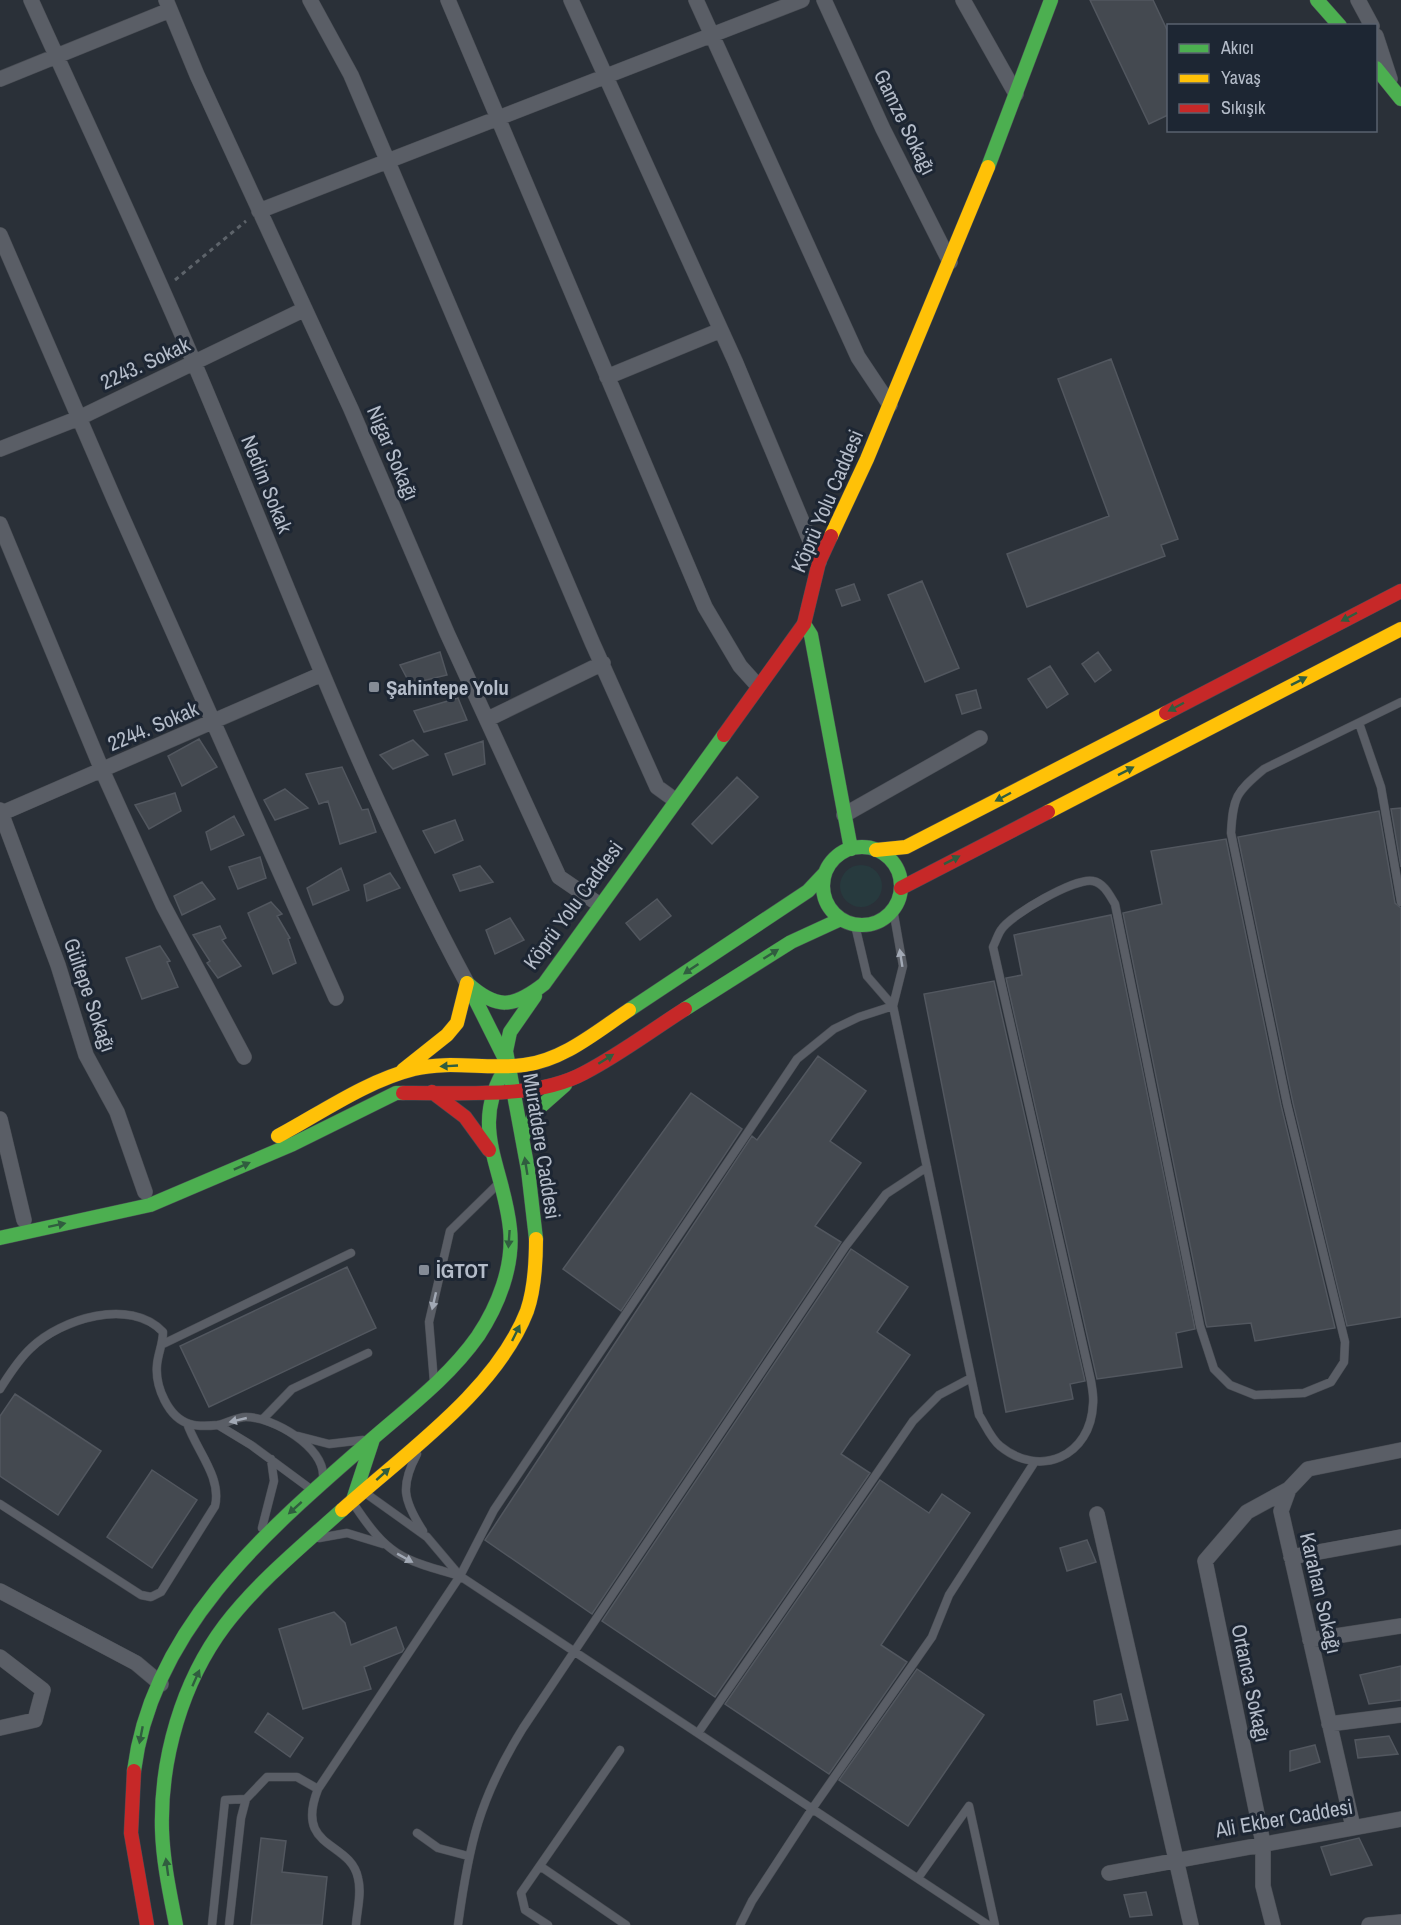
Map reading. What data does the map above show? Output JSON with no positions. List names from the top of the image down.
{
  "streets": {
    "main road": ["Köprü Yolu Caddesi", "Muratdere Caddesi"],
    "street": [
      "Gamze Sokağı",
      "2243. Sokak",
      "Nigar Sokağı",
      "Nedim Sokak",
      "2244. Sokak",
      "Gültepe Sokağı",
      "Karahan Sokağı",
      "Ortanca Sokağı",
      "Ali Ekber Caddesi"
    ]
  },
  "crossings": [
    ["Gamze Sokağı", "Köprü Yolu Caddesi"],
    ["2243. Sokak", "Nigar Sokağı"],
    ["2243. Sokak", "Nedim Sokak"],
    ["Nigar Sokağı", "Köprü Yolu Caddesi"],
    ["Nedim Sokak", "Köprü Yolu Caddesi"],
    ["Nedim Sokak", "2244. Sokak"],
    ["2244. Sokak", "Gültepe Sokağı"],
    ["Karahan Sokağı", "Ortanca Sokağı"],
    ["Karahan Sokağı", "Ali Ekber Caddesi"],
    ["Ortanca Sokağı", "Ali Ekber Caddesi"]
  ],
  "places": {
    "transit": ["Şahintepe Yolu", "İGTOT"]
  },
  "legend": ["Akıcı", "Yavaş", "Sıkışık"]
}
